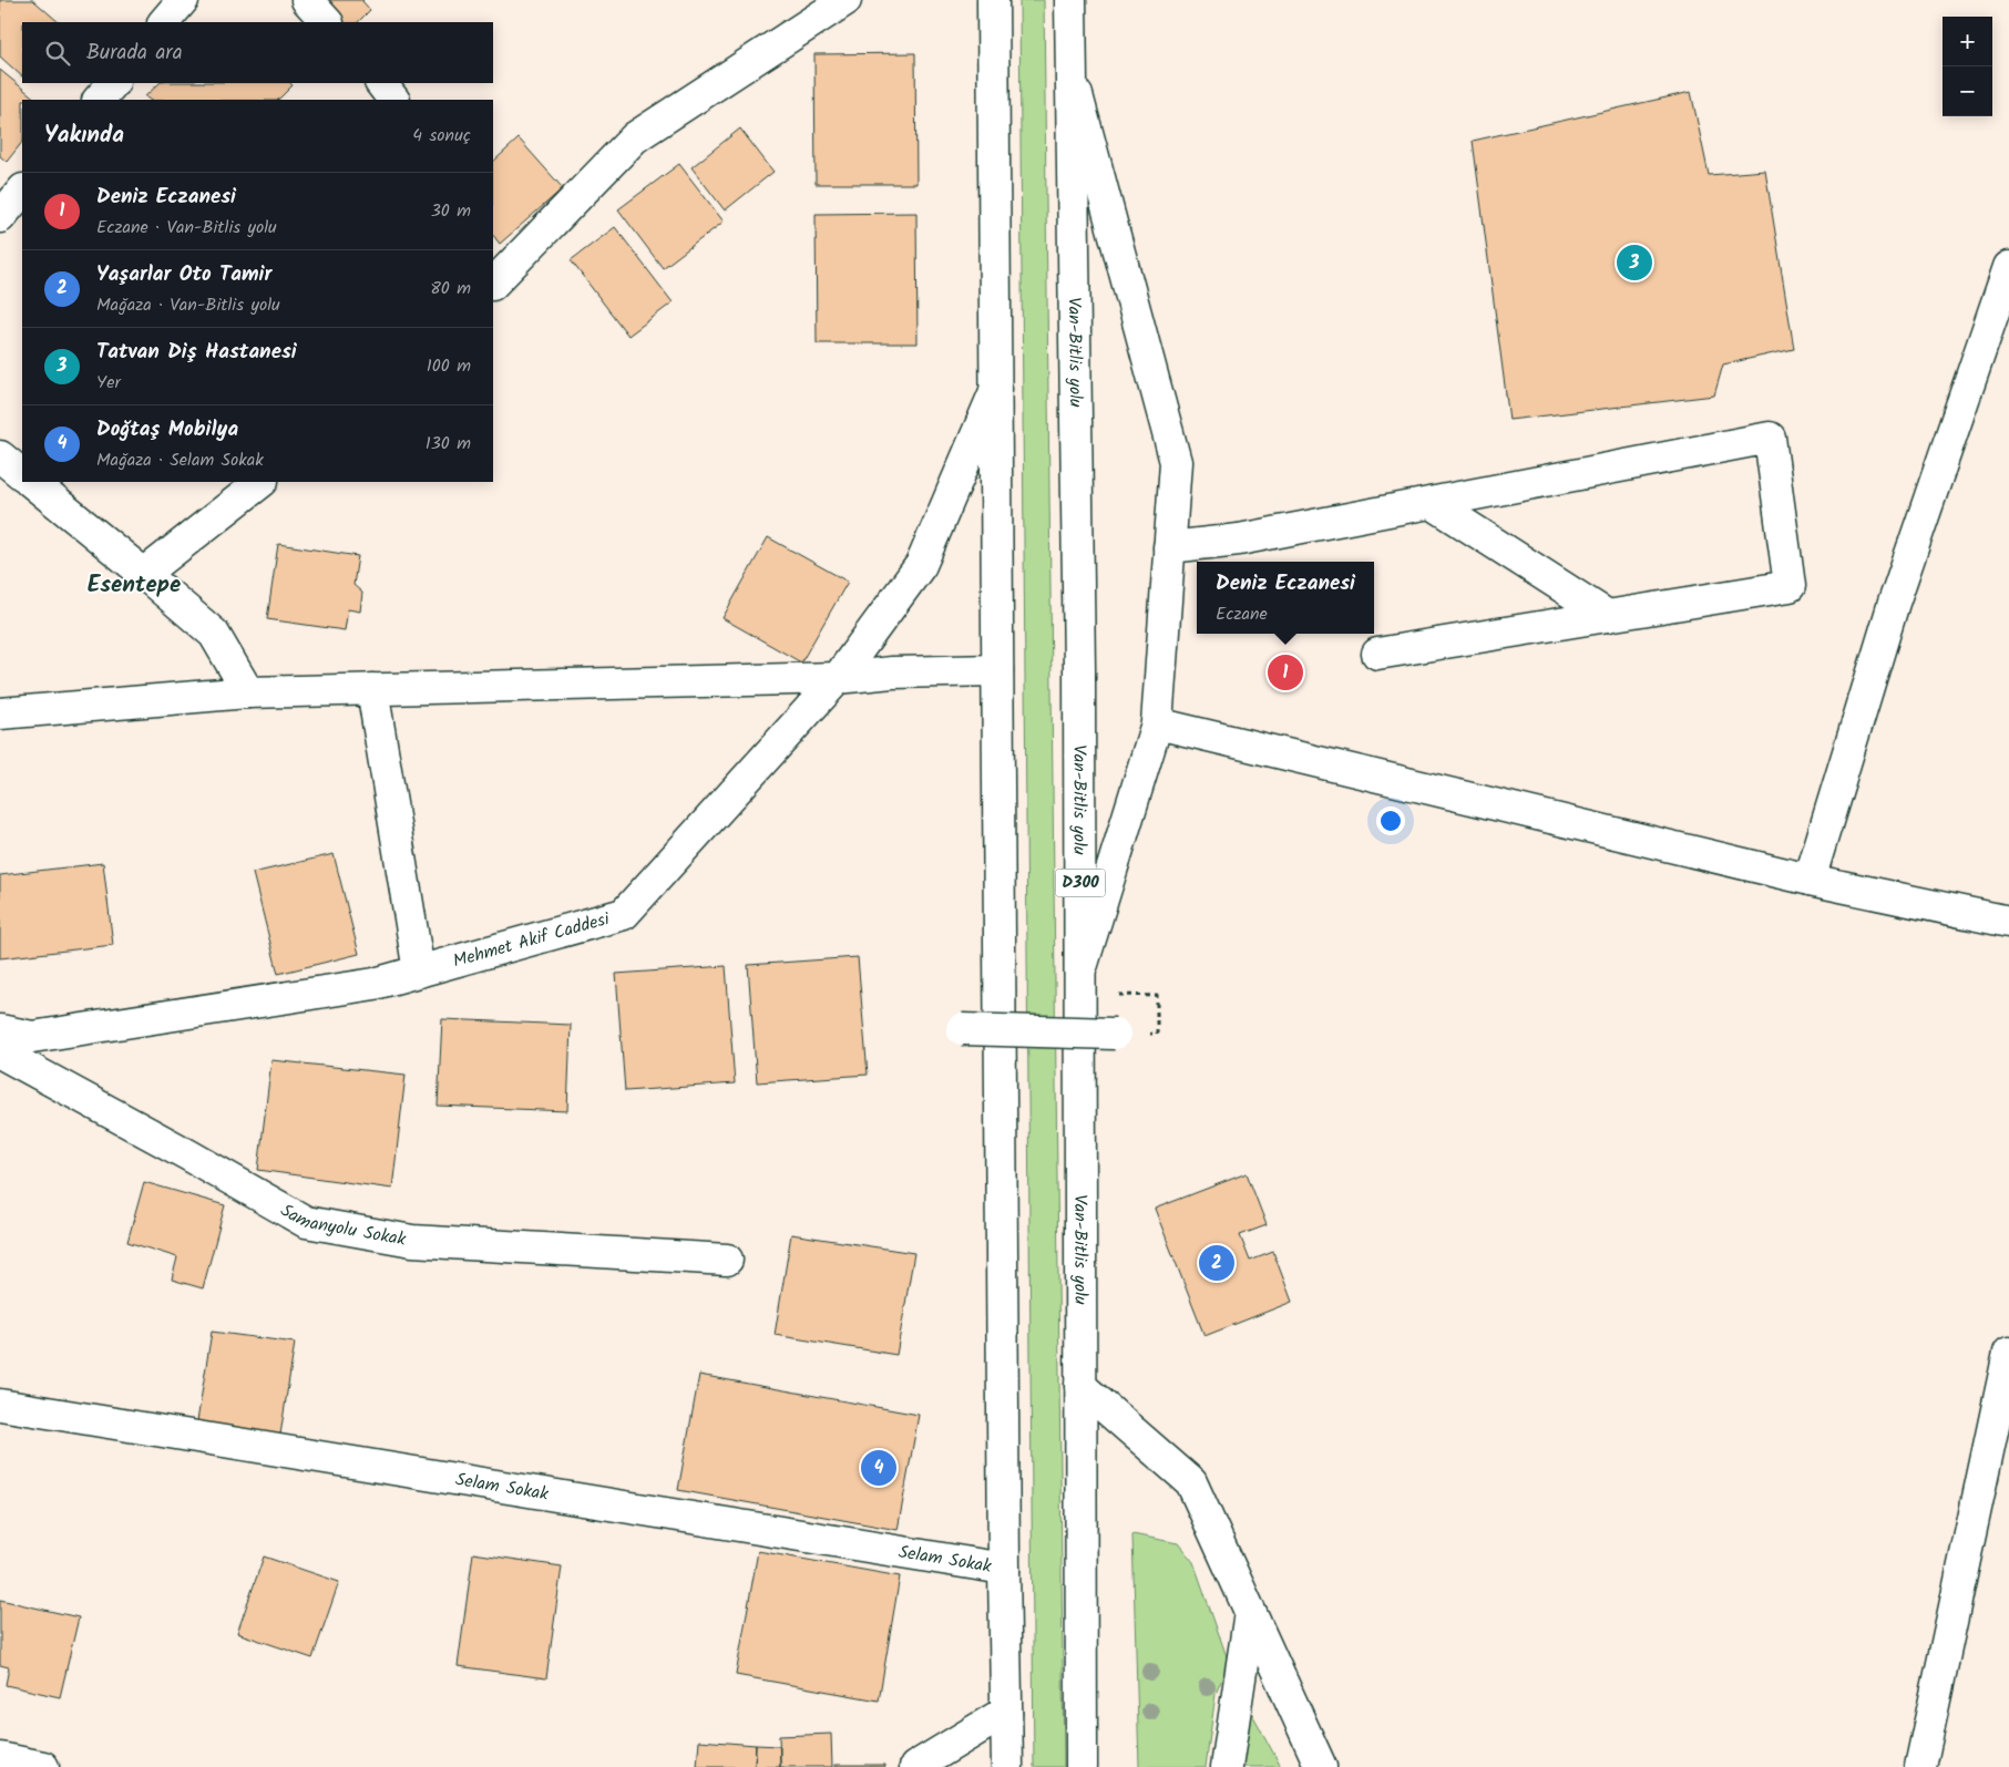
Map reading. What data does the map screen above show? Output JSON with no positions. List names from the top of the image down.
{
  "streets": {
    "main road": [
      "Van-Bitlis yolu",
      "D300",
      "Mehmet Akif Caddesi",
      "Samanyolu Sokak",
      "Selam Sokak"
    ]
  },
  "districts": ["Esentepe"],
  "page": {
    "map_buttons": ["+", "−"],
    "search": "Burada ara",
    "heading": ["Yakında", "4 sonuç"],
    "list": [
      {
        "mark": "1",
        "name": "Deniz Eczanesi",
        "note": "Eczane · Van-Bitlis yolu",
        "value": "30 m"
      },
      {
        "mark": "2",
        "name": "Yaşarlar Oto Tamir",
        "note": "Mağaza · Van-Bitlis yolu",
        "value": "80 m"
      },
      {
        "mark": "3",
        "name": "Tatvan Diş Hastanesi",
        "note": "Yer",
        "value": "100 m"
      },
      {
        "mark": "4",
        "name": "Doğtaş Mobilya",
        "note": "Mağaza · Selam Sokak",
        "value": "130 m"
      }
    ],
    "pins": [
      "3",
      "1",
      "2",
      "4"
    ],
    "popup": ["Deniz Eczanesi", "Eczane"]
  }
}
